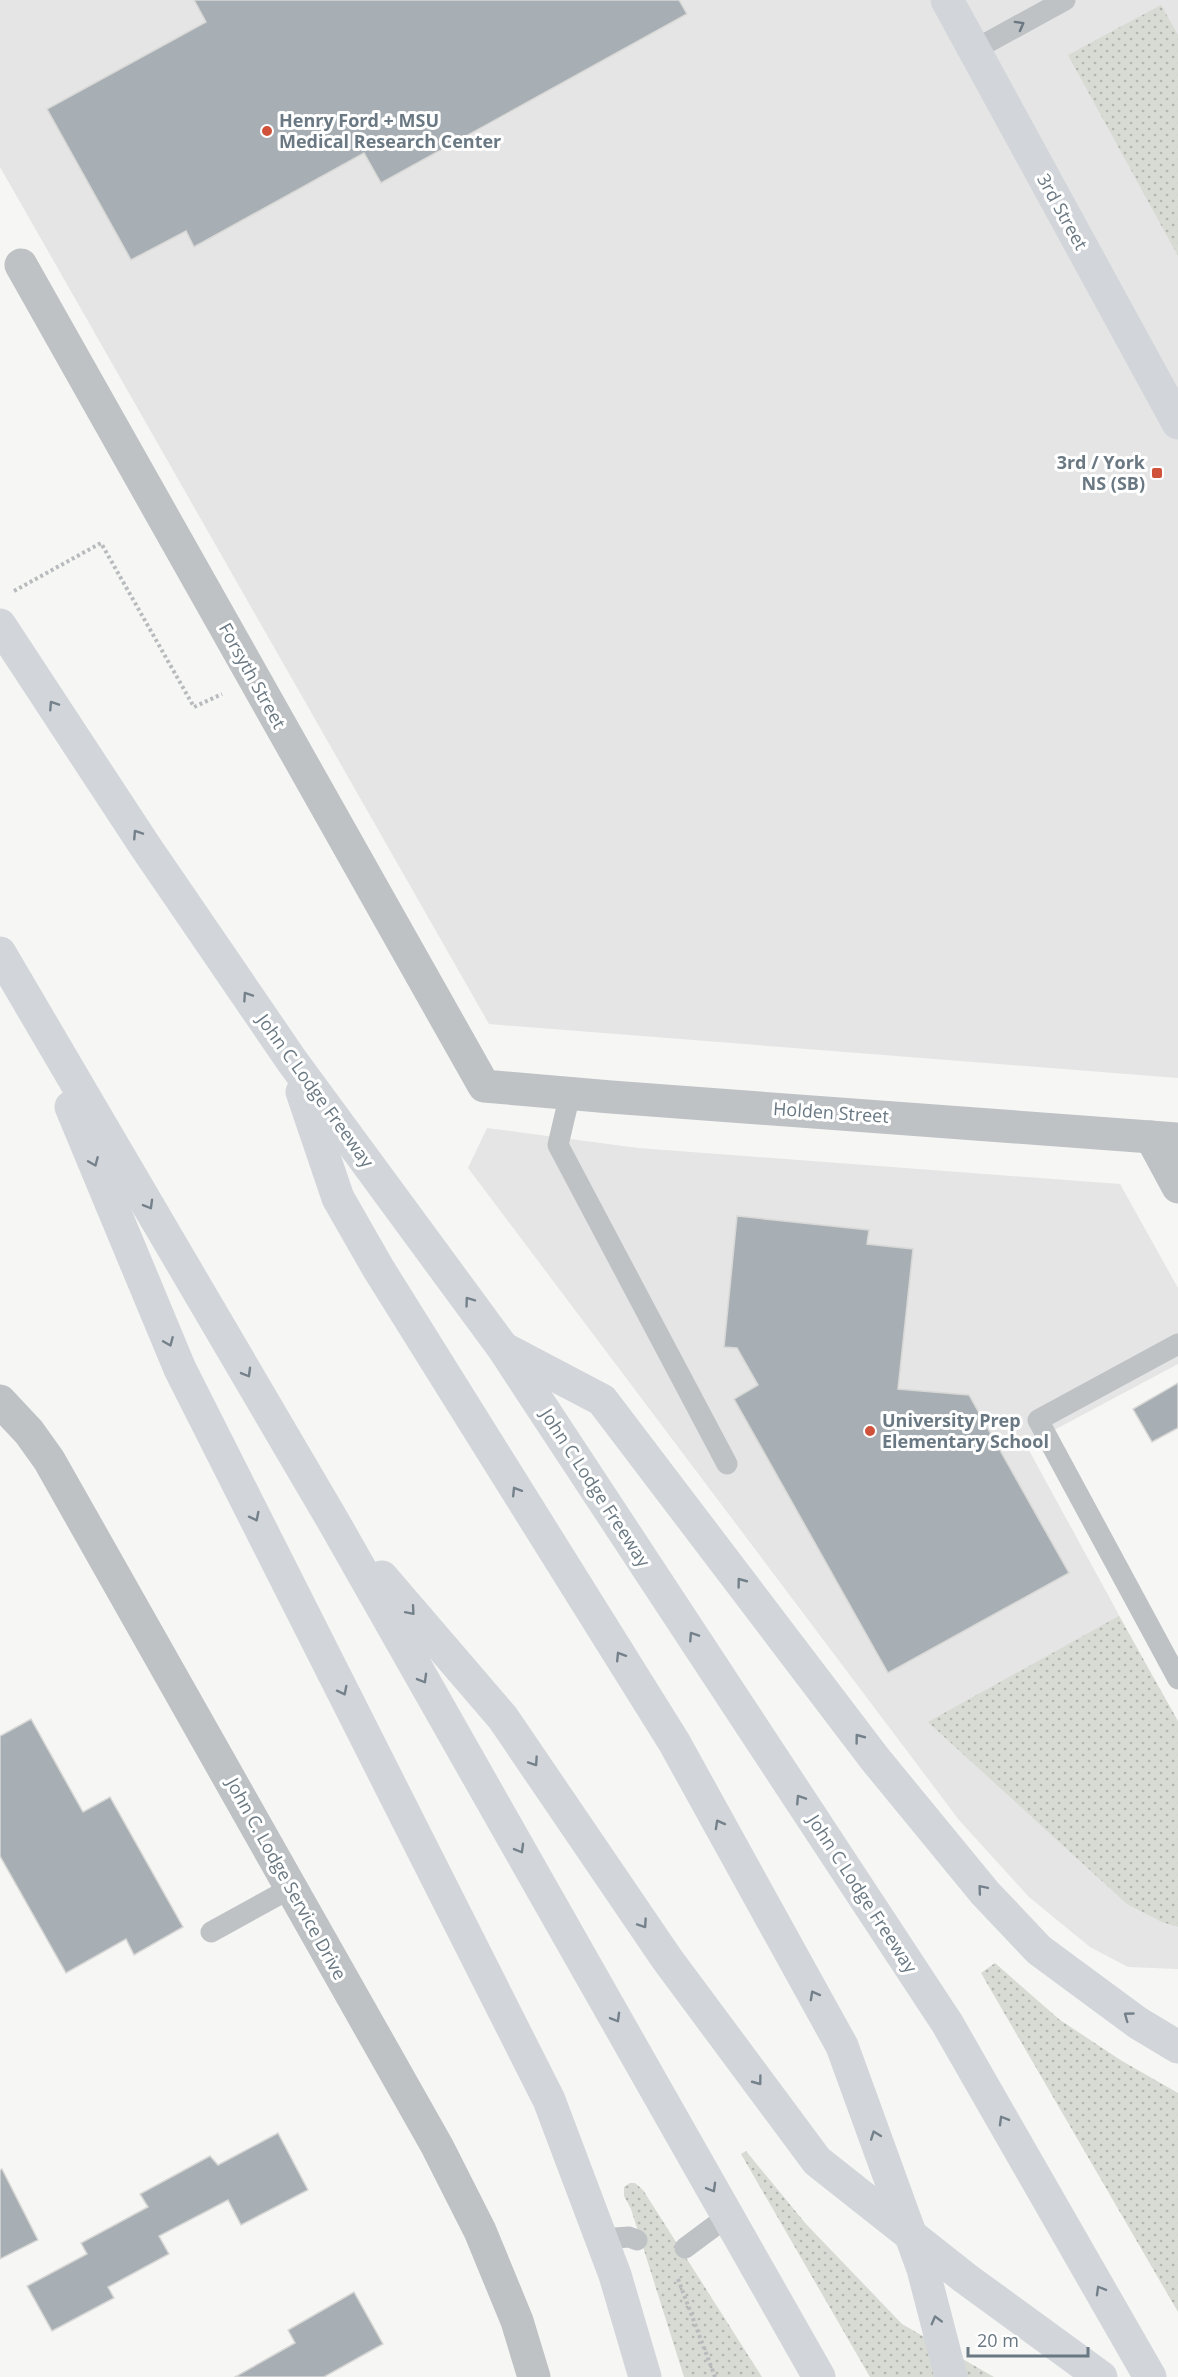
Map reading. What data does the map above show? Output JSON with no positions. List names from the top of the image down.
{
  "streets": {
    "main road": ["3rd Street", "John C Lodge Freeway"],
    "street": ["Forsyth Street", "Holden Street", "John C. Lodge Service Drive"]
  },
  "crossings": [
    ["Forsyth Street", "Holden Street"]
  ],
  "places": {
    "other": ["Henry Ford + MSU Medical Research Center", "University Prep Elementary School"],
    "transit": ["3rd / York NS (SB)"]
  },
  "scale_bar": "20 m"
}
